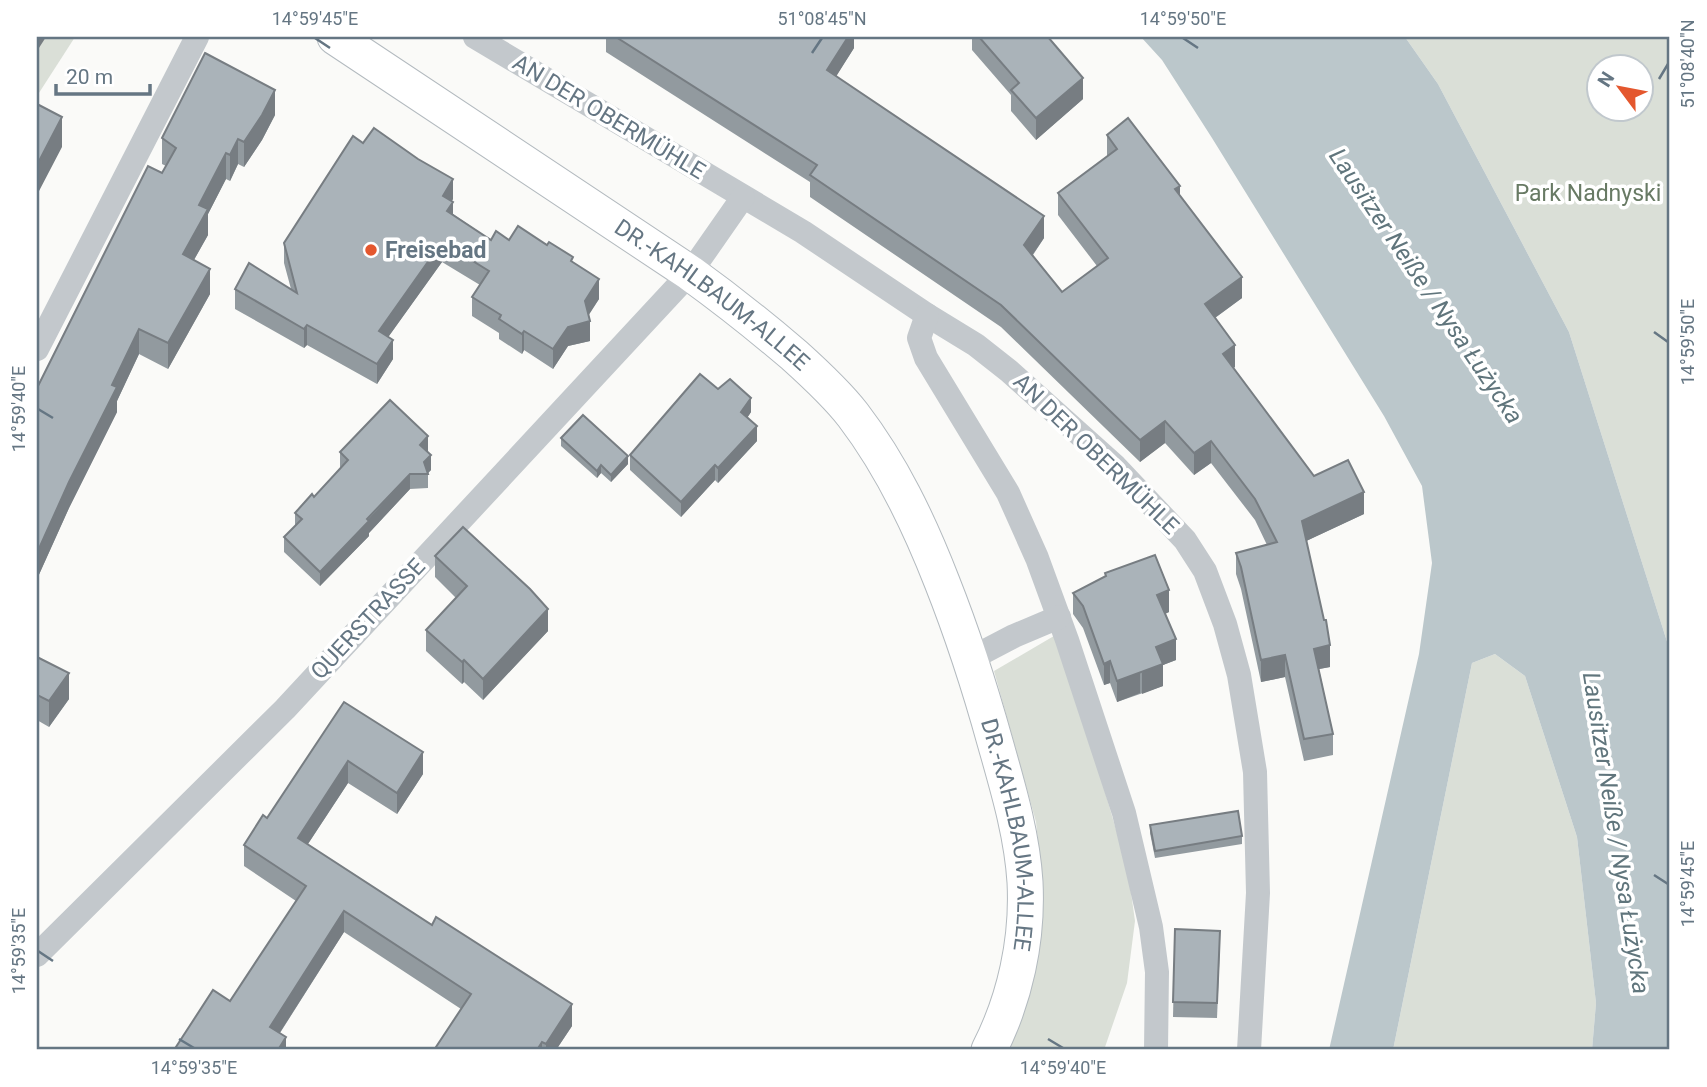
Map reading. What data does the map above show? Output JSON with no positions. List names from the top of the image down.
{
  "streets": {
    "main road": ["DR.-KAHLBAUM-ALLEE"],
    "street": ["AN DER OBERMÜHLE", "QUERSTRASSE"]
  },
  "crossings": [
    ["DR.-KAHLBAUM-ALLEE", "QUERSTRASSE"]
  ],
  "water": ["Lausitzer Neiße / Nysa Łużycka"],
  "parks": ["Park Nadnyski"],
  "places": ["Freisebad"],
  "scale_bar": "20 m",
  "north": "top left",
  "coordinates": [
    "14°59'45\"E",
    "51°08'45\"N",
    "14°59'50\"E",
    "51°08'40\"N",
    "14°59'40\"E",
    "14°59'35\"E"
  ]
}
